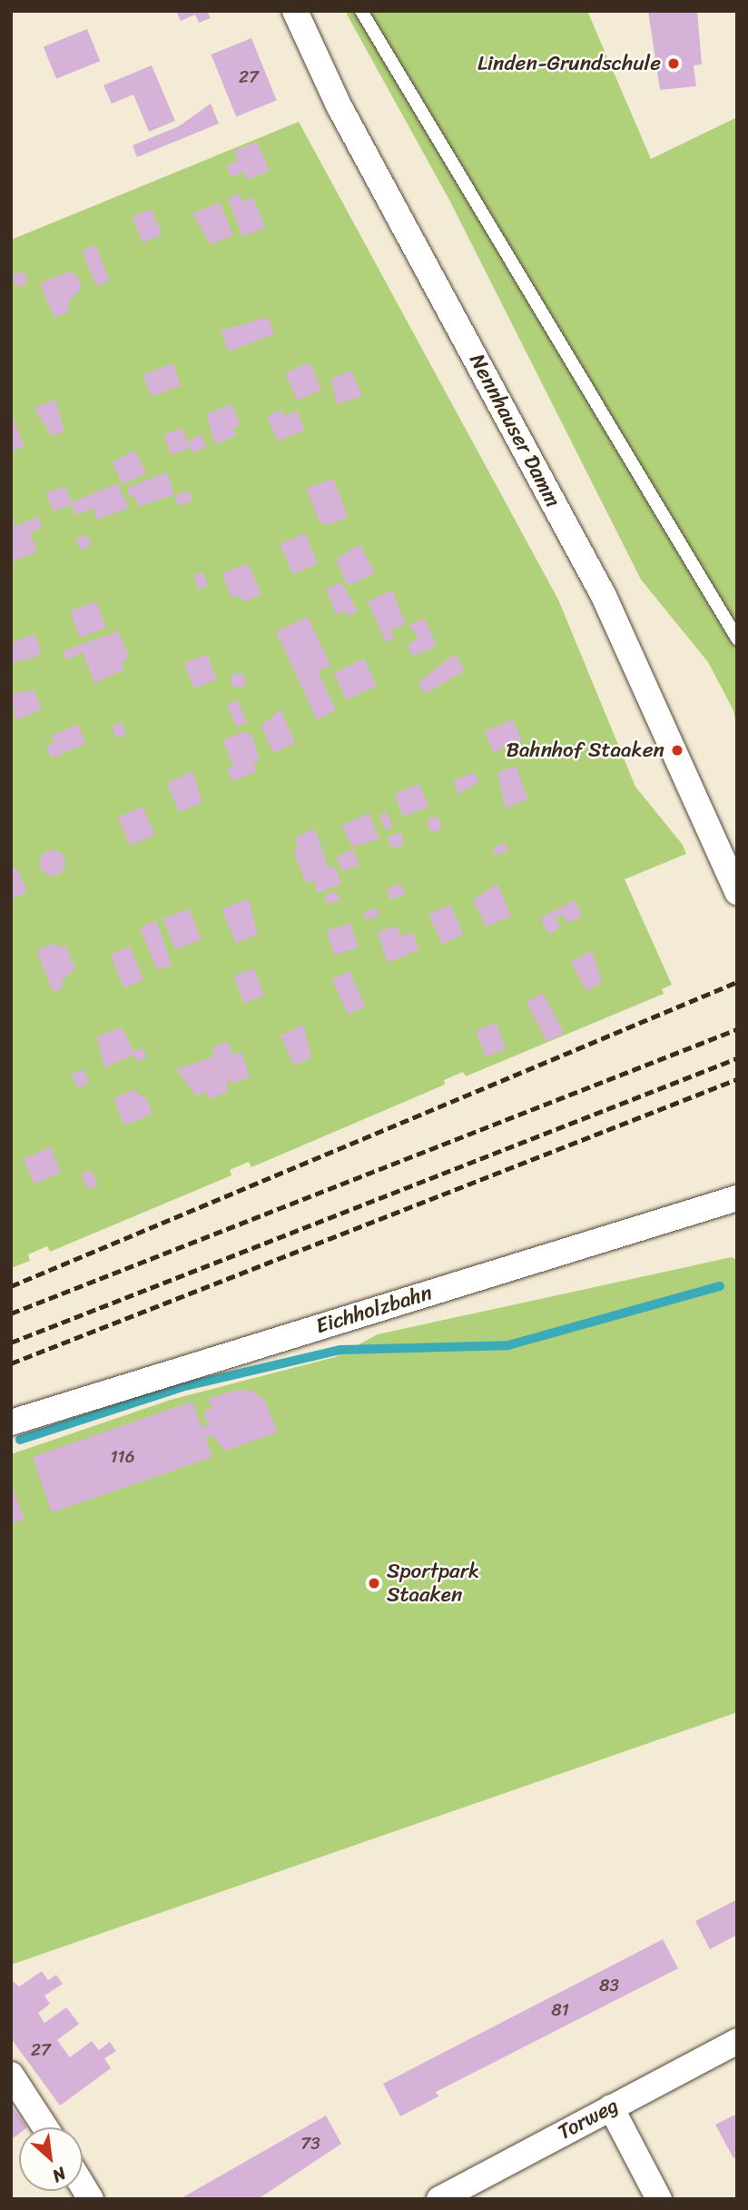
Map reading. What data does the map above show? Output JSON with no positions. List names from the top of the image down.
{
  "streets": {
    "street": ["Nennhauser Damm", "Eichholzbahn", "Torweg"]
  },
  "places": ["Linden-Grundschule", "Bahnhof Staaken", "Sportpark Staaken"],
  "house_numbers": [
    "27",
    "116",
    "83",
    "81",
    "27",
    "73"
  ],
  "north": "bottom right"
}
